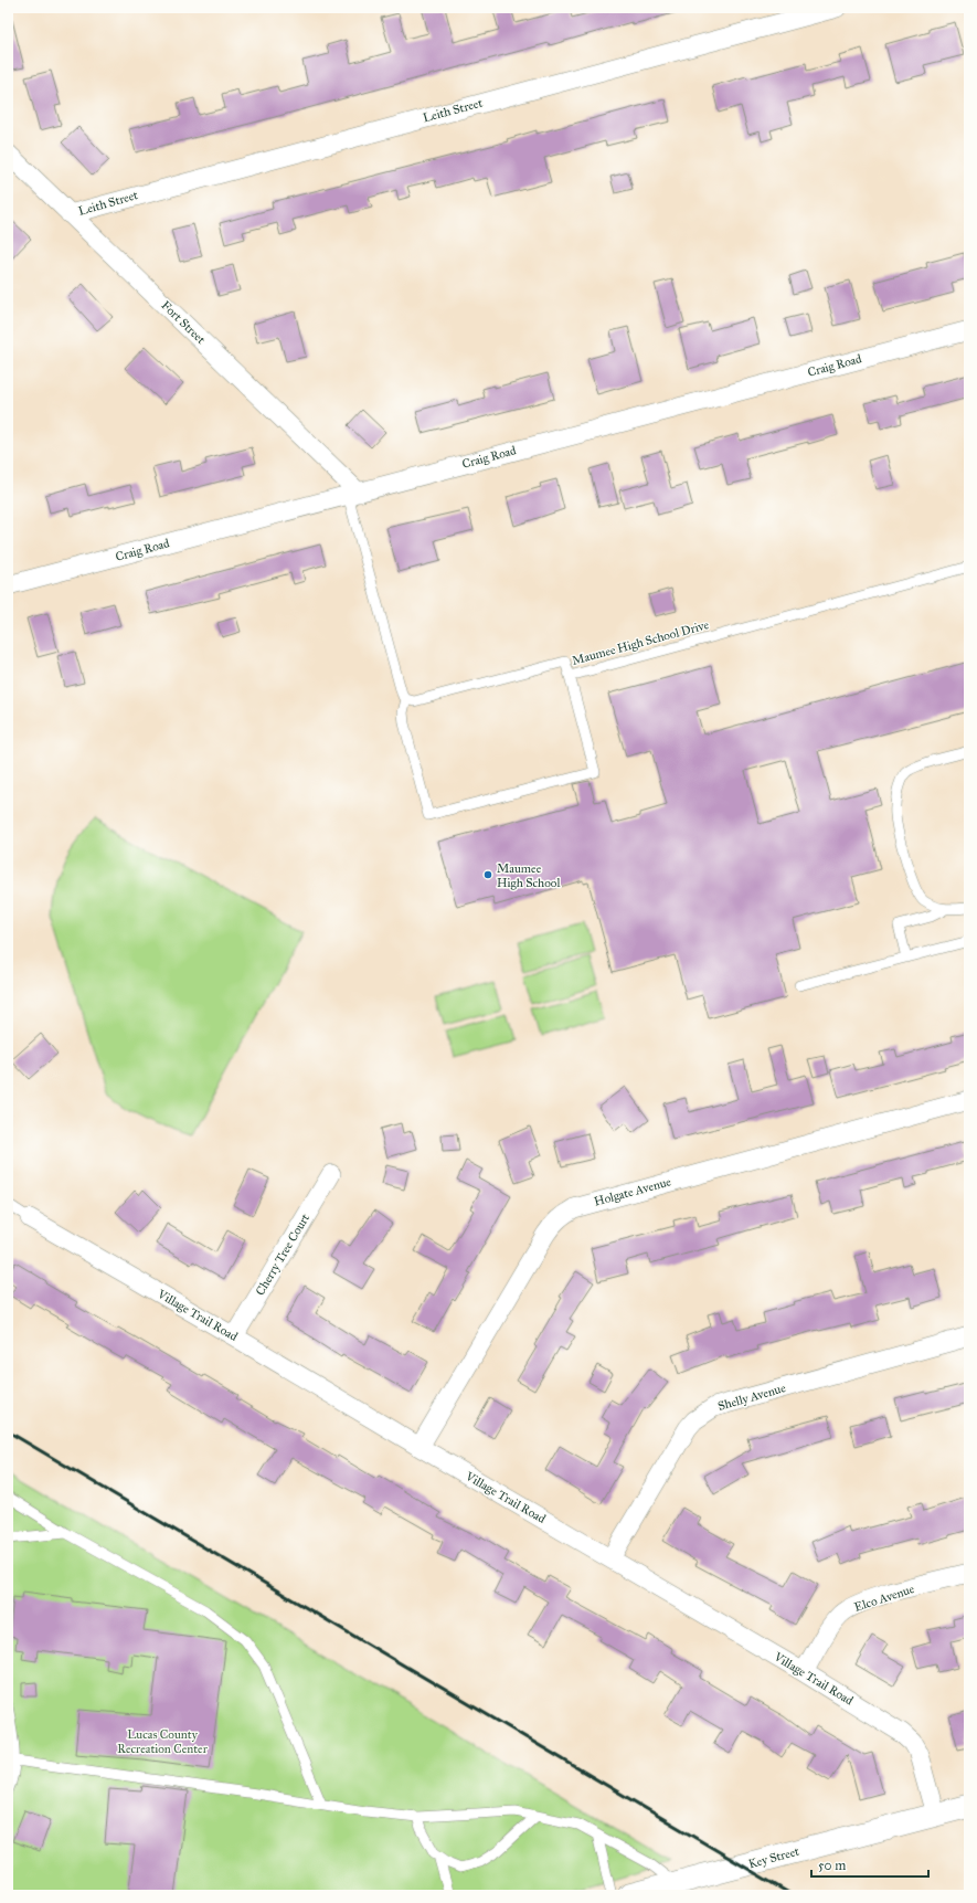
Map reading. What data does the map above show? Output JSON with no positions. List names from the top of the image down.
{
  "streets": {
    "street": [
      "Leith Street",
      "Fort Street",
      "Craig Road",
      "Holgate Avenue",
      "Cherry Tree Court",
      "Village Trail Road",
      "Shelly Avenue",
      "Elco Avenue",
      "Key Street"
    ],
    "lane": ["Maumee High School Drive"]
  },
  "crossings": [
    ["Leith Street", "Fort Street"],
    ["Fort Street", "Craig Road"],
    ["Holgate Avenue", "Village Trail Road"],
    ["Cherry Tree Court", "Village Trail Road"],
    ["Village Trail Road", "Shelly Avenue"],
    ["Village Trail Road", "Elco Avenue"],
    ["Village Trail Road", "Key Street"]
  ],
  "parks": ["Lucas County Recreation Center"],
  "places": ["Maumee High School"],
  "scale_bar": "50 m"
}
